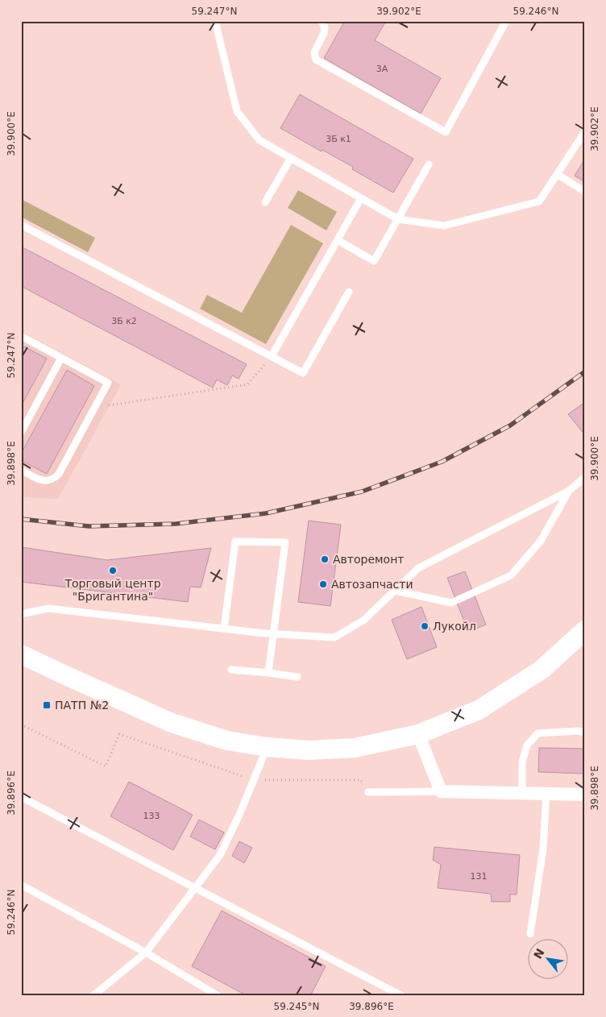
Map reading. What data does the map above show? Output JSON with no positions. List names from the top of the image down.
{
  "places": {
    "other": [
      "Авторемонт",
      "Торговый центр \"Бригантина\"",
      "Автозапчасти",
      "Лукойл"
    ],
    "transit": ["ПАТП №2"]
  },
  "house_numbers": [
    "3А",
    "3Б к1",
    "3Б к2",
    "133",
    "131"
  ],
  "north": "top left",
  "coordinates": [
    "59.247°N",
    "39.902°E",
    "59.246°N",
    "39.900°E",
    "39.898°E",
    "39.896°E",
    "59.245°N"
  ]
}
